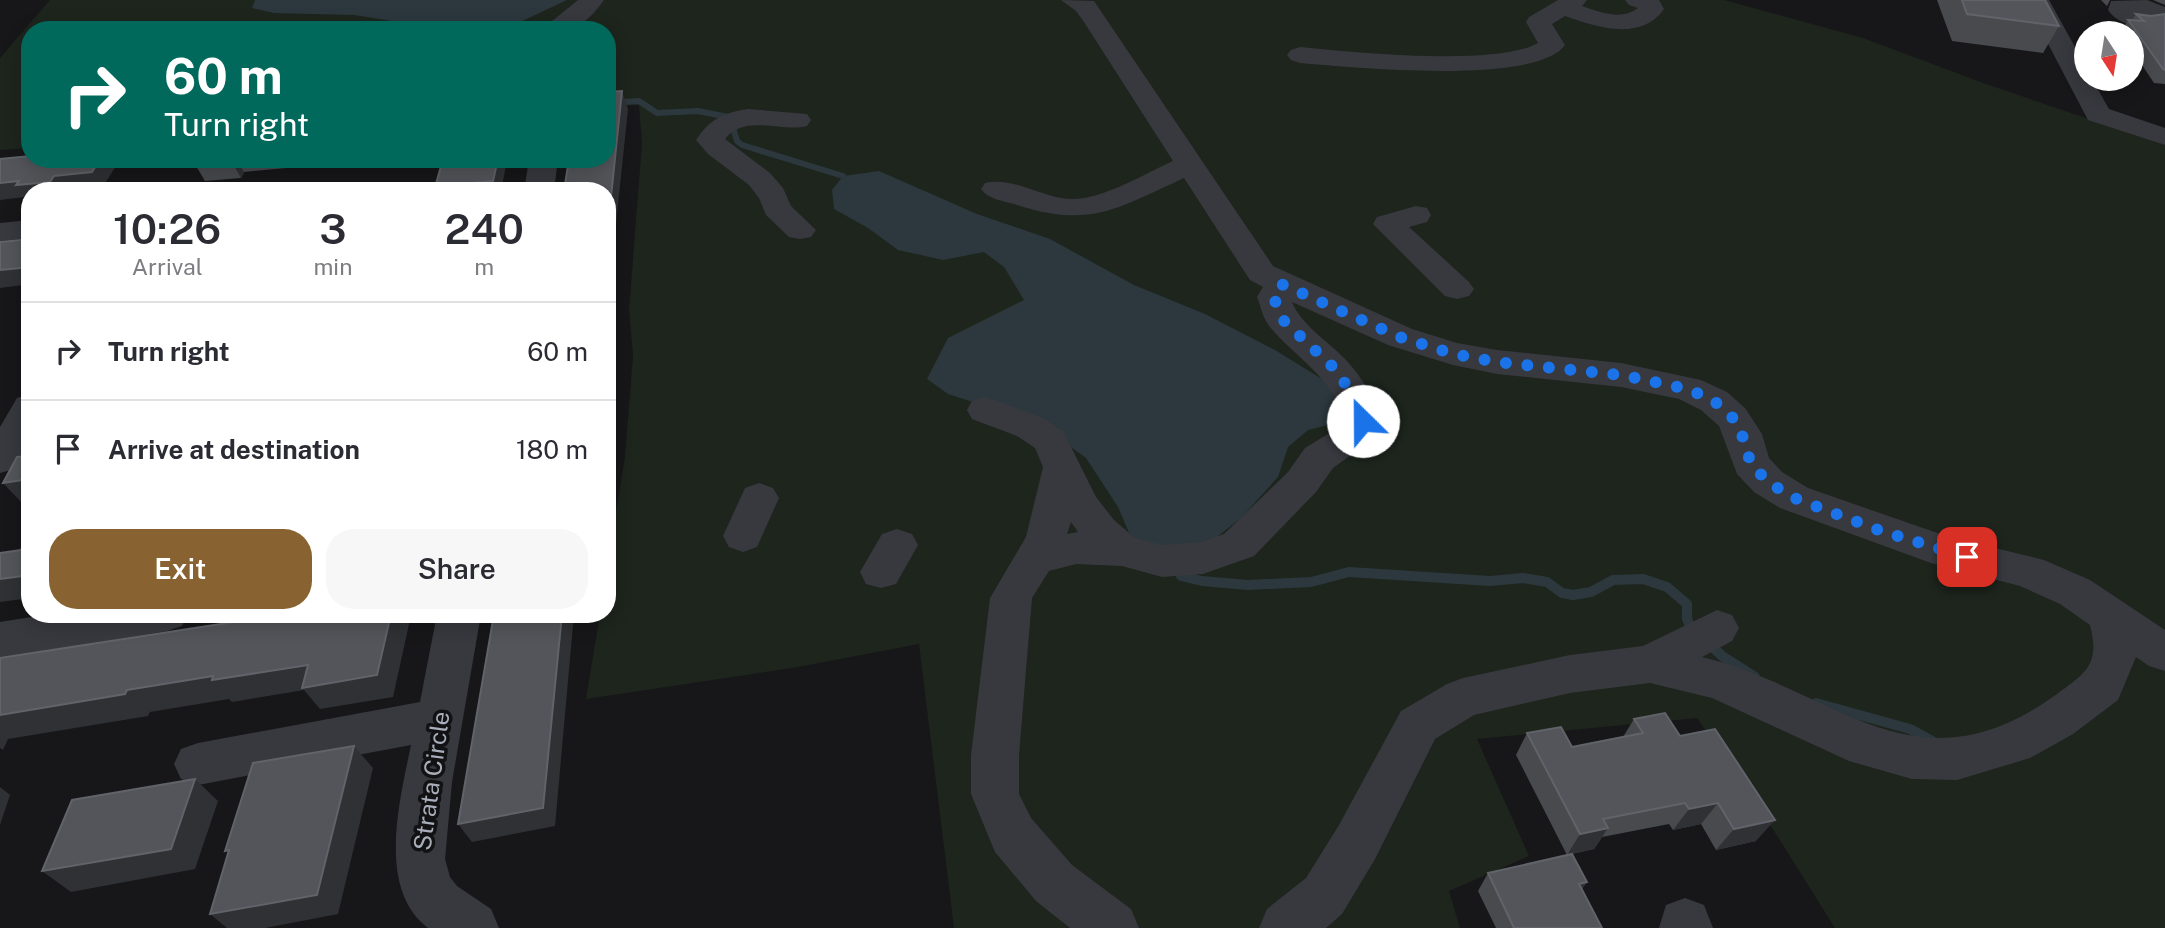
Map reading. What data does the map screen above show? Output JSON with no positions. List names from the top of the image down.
{
  "streets": {
    "street": ["Strata Circle"]
  },
  "north": "bottom",
  "page": {
    "turn": ["60 m", "Turn right"],
    "eta": [
      "10:26",
      "Arrival",
      "3",
      "min",
      "240",
      "m"
    ],
    "list": [
      {
        "name": "Turn right",
        "value": "60 m"
      },
      {
        "name": "Arrive at destination",
        "value": "180 m"
      }
    ],
    "buttons": ["Exit", "Share"]
  }
}
